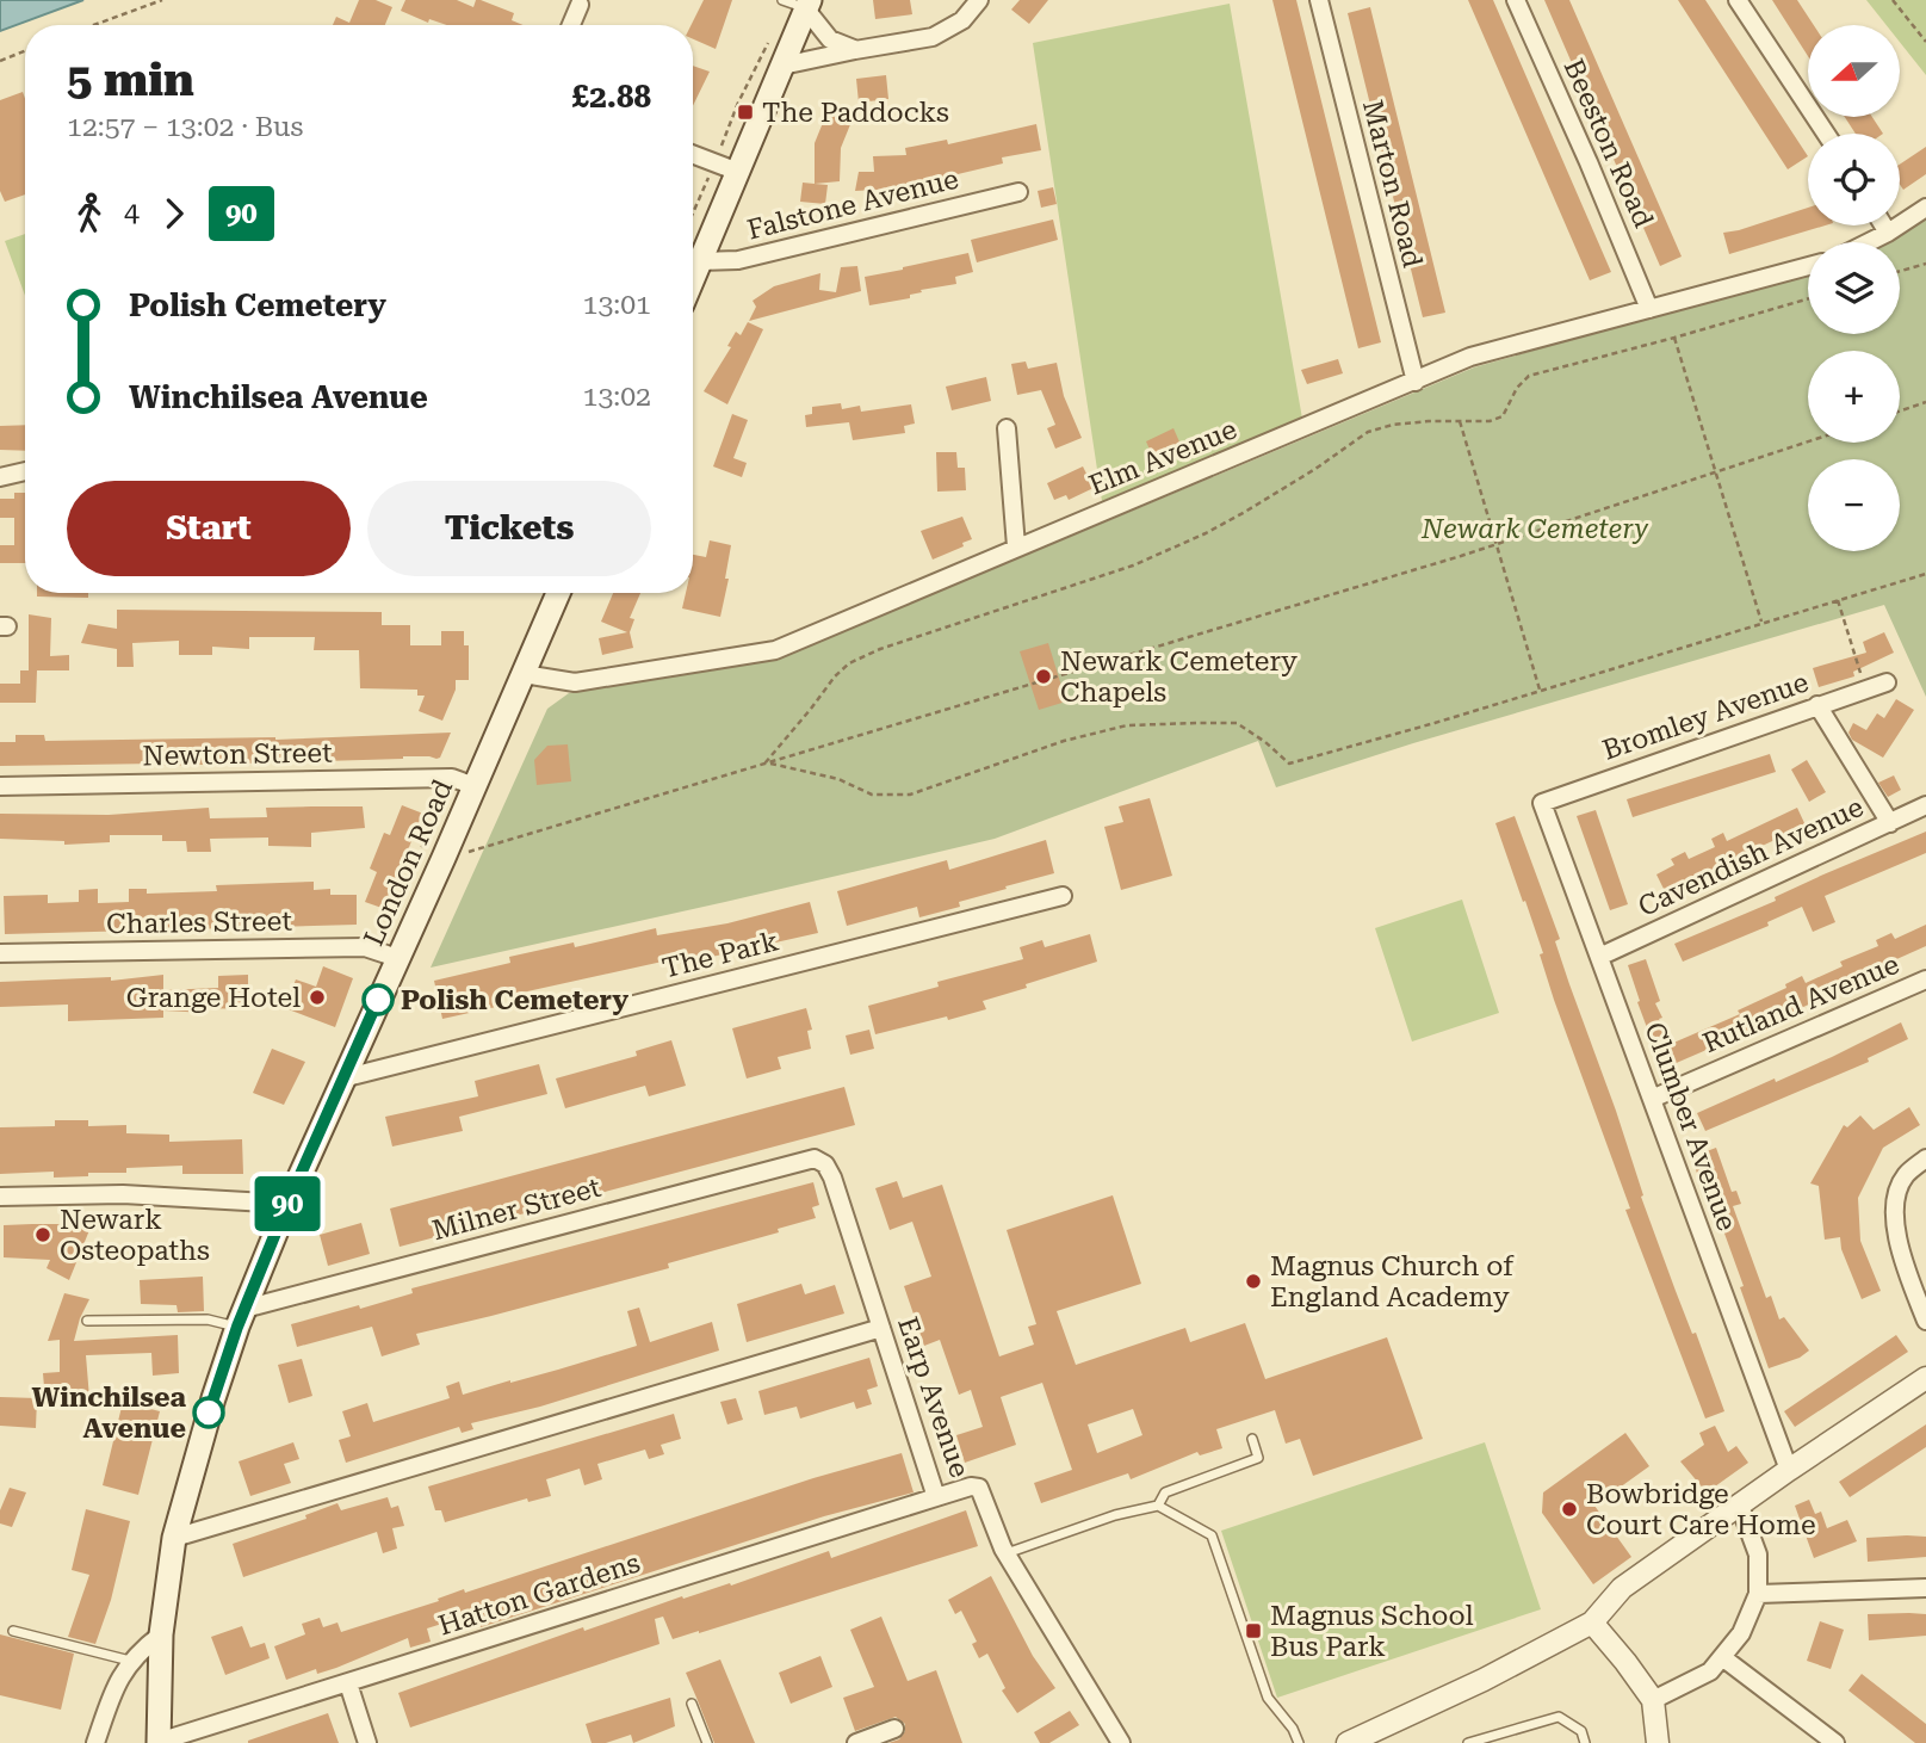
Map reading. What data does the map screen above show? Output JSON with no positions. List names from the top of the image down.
{
  "streets": {
    "main road": ["London Road"],
    "street": [
      "Beeston Road",
      "Marton Road",
      "Falstone Avenue",
      "Elm Avenue",
      "Bromley Avenue",
      "Newton Street",
      "Cavendish Avenue",
      "Charles Street",
      "The Park",
      "Rutland Avenue",
      "Clumber Avenue",
      "Milner Street",
      "Earp Avenue",
      "Hatton Gardens"
    ]
  },
  "crossings": [
    ["Beeston Road", "Elm Avenue"],
    ["Marton Road", "Elm Avenue"],
    ["Elm Avenue", "London Road"],
    ["Bromley Avenue", "Clumber Avenue"],
    ["Newton Street", "London Road"],
    ["Cavendish Avenue", "Clumber Avenue"],
    ["London Road", "Charles Street"],
    ["London Road", "The Park"],
    ["London Road", "Milner Street"],
    ["London Road", "Hatton Gardens"],
    ["Rutland Avenue", "Clumber Avenue"],
    ["Milner Street", "Earp Avenue"],
    ["Earp Avenue", "Hatton Gardens"]
  ],
  "parks": ["Newark Cemetery"],
  "places": {
    "transit": ["The Paddocks", "Magnus School Bus Park"],
    "other": [
      "Newark Cemetery Chapels",
      "Grange Hotel",
      "Polish Cemetery",
      "Newark Osteopaths",
      "Magnus Church of England Academy",
      "Winchilsea Avenue",
      "Bowbridge Court Care Home"
    ]
  },
  "lines": ["bus line 90"],
  "north": "left",
  "page": {
    "on_map": "90",
    "map_buttons": ["+", "−"],
    "heading": ["5 min", "12:57 – 13:02 · Bus", "£2.88"],
    "legs": ["4", "90"],
    "list": [
      {
        "name": "Polish Cemetery",
        "value": "13:01"
      },
      {
        "name": "Winchilsea Avenue",
        "value": "13:02"
      }
    ],
    "buttons": ["Start", "Tickets"]
  }
}
